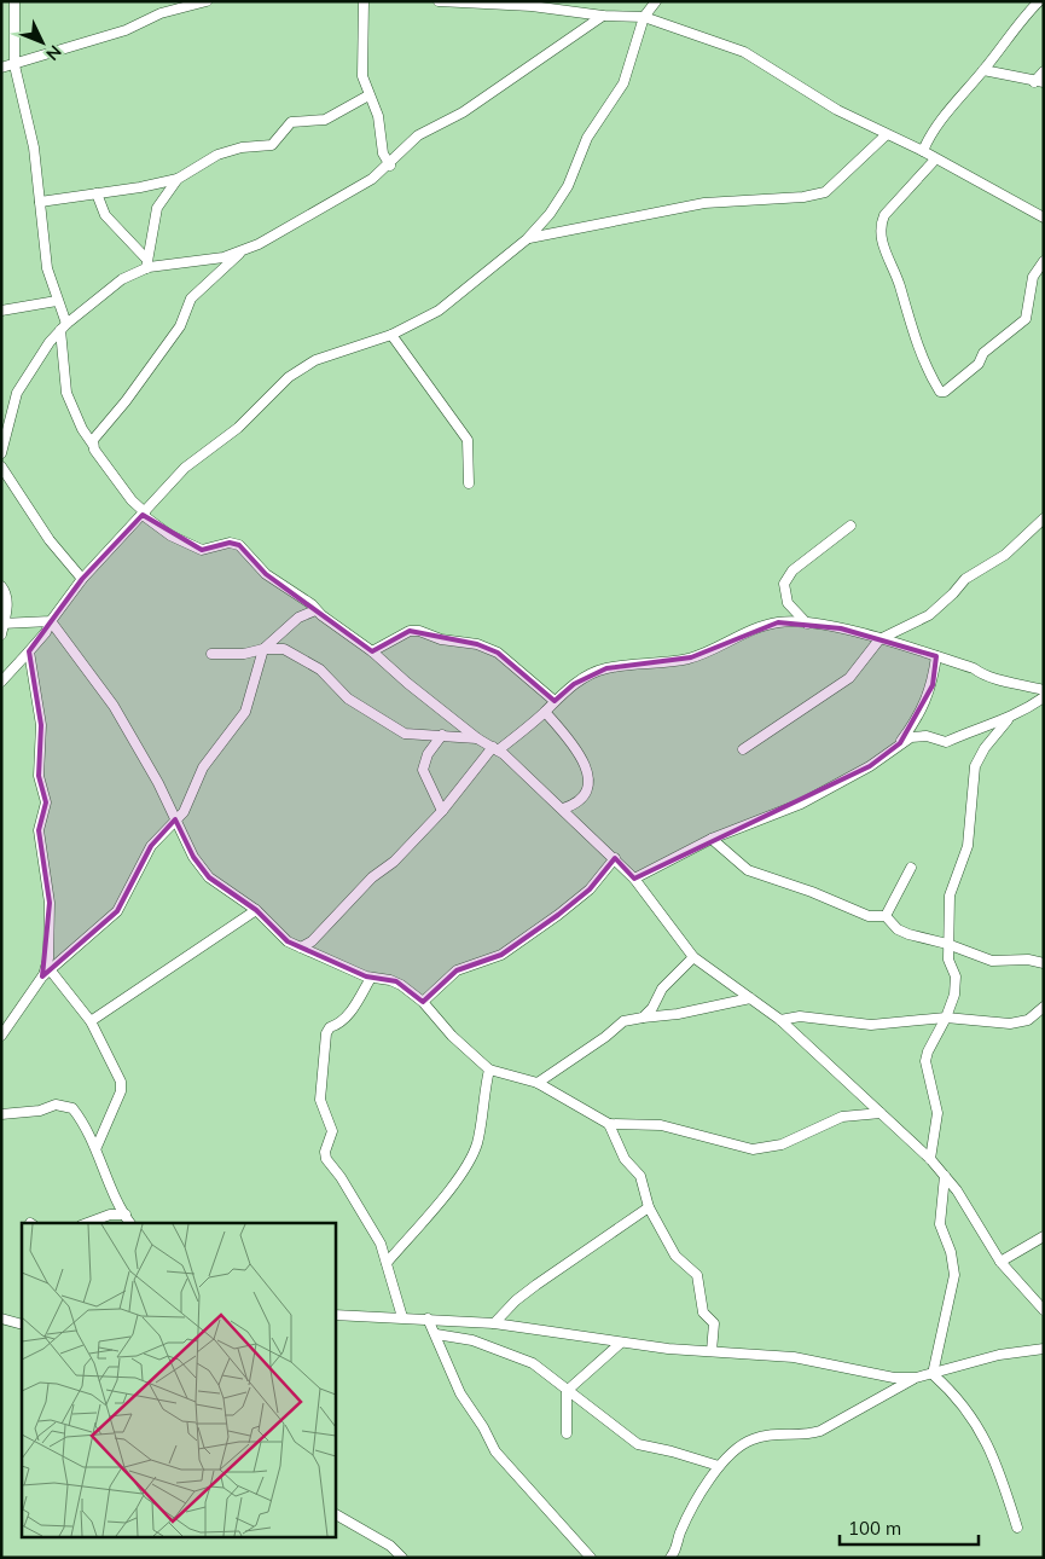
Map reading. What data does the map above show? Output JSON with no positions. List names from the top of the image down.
{
  "scale_bar": "100 m",
  "north": "bottom right"
}
